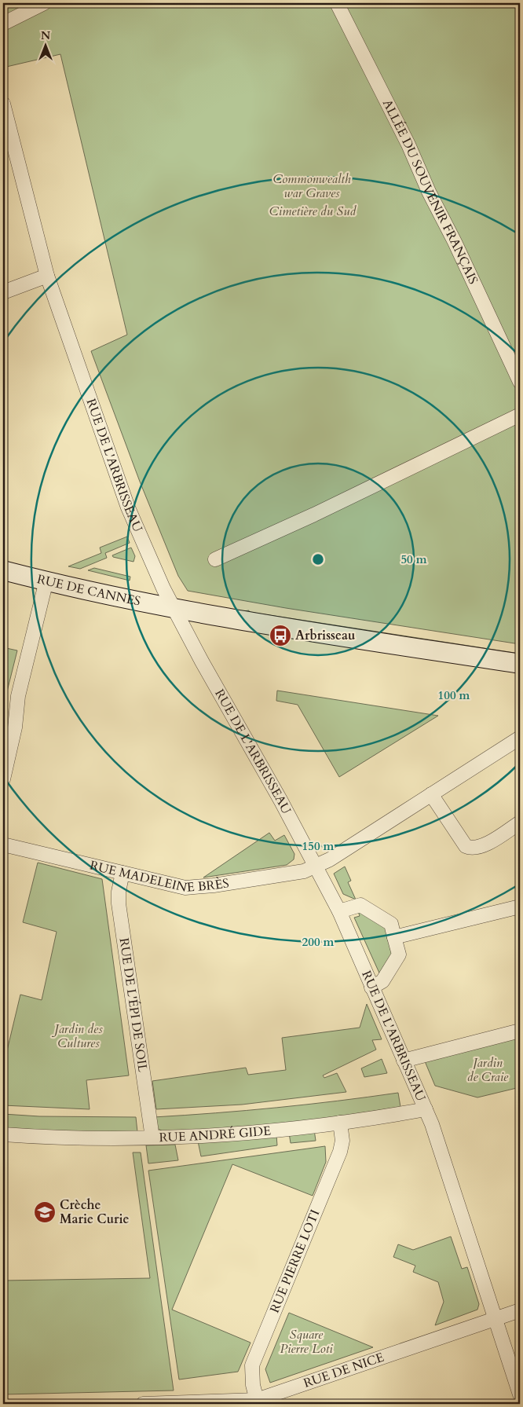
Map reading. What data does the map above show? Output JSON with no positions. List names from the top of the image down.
{
  "streets": {
    "street": [
      "ALLÉE DU SOUVENIR FRANÇAIS",
      "RUE DE L'ARBRISSEAU",
      "RUE DE CANNES",
      "RUE MADELEINE BRÈS",
      "RUE DE L'ÉPI DE SOIL",
      "RUE ANDRÉ GIDE",
      "RUE PIERRE LOTI",
      "RUE DE NICE"
    ]
  },
  "crossings": [
    ["RUE DE L'ARBRISSEAU", "RUE DE CANNES"],
    ["RUE DE L'ARBRISSEAU", "RUE MADELEINE BRÈS"],
    ["RUE DE L'ARBRISSEAU", "RUE ANDRÉ GIDE"],
    ["RUE DE L'ARBRISSEAU", "RUE DE NICE"],
    ["RUE MADELEINE BRÈS", "RUE DE L'ÉPI DE SOIL"],
    ["RUE DE L'ÉPI DE SOIL", "RUE ANDRÉ GIDE"],
    ["RUE ANDRÉ GIDE", "RUE PIERRE LOTI"],
    ["RUE PIERRE LOTI", "RUE DE NICE"]
  ],
  "parks": [
    "Commonwealth war Graves",
    "Cimetière du Sud",
    "Jardin des Cultures",
    "Jardin de Craie",
    "Square Pierre Loti"
  ],
  "places": {
    "bus stop": ["Arbrisseau"],
    "school or university": ["Crèche Marie Curie"]
  },
  "north": "top",
  "rings": [
    "50 m",
    "100 m",
    "150 m",
    "200 m"
  ]
}
